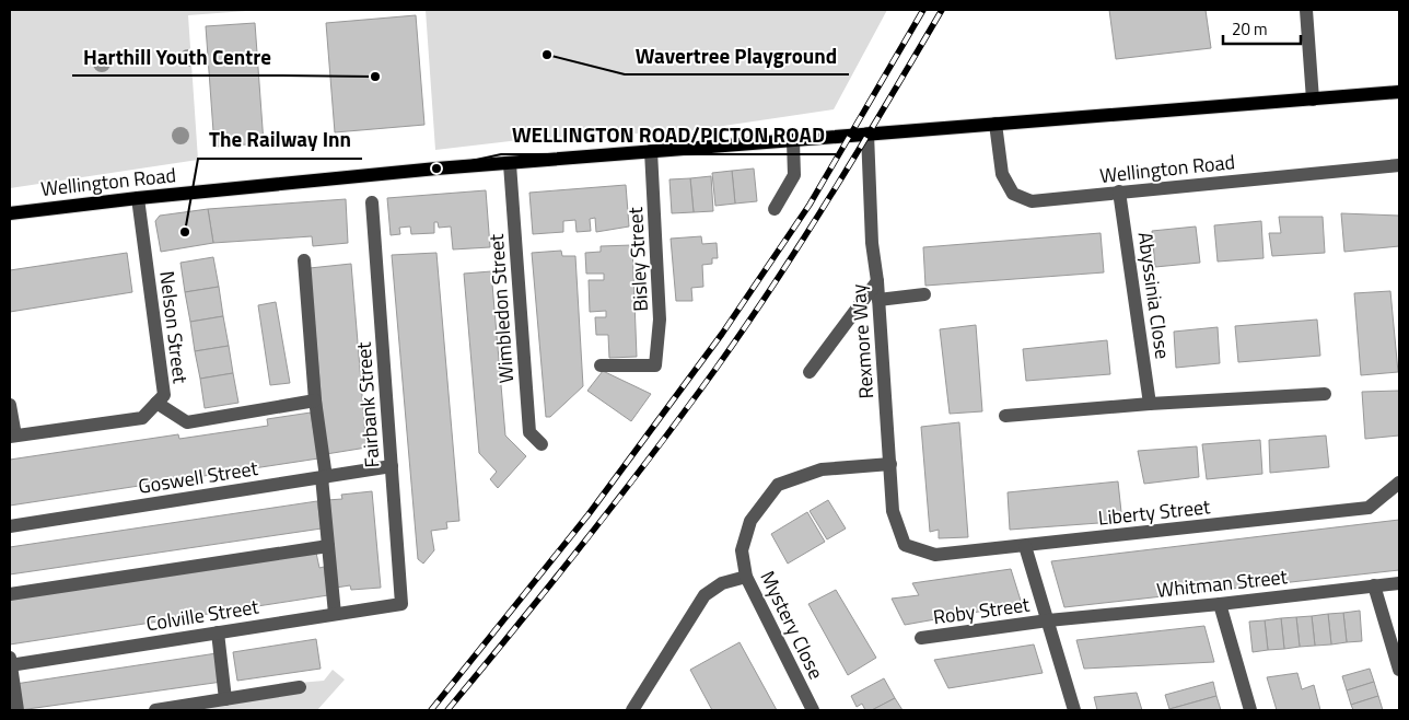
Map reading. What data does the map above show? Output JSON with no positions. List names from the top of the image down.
{
  "streets": {
    "main road": ["Wellington Road"],
    "street": [
      "Bisley Street",
      "Abyssinia Close",
      "Wimbledon Street",
      "Nelson Street",
      "Rexmore Way",
      "Fairbank Street",
      "Goswell Street",
      "Liberty Street",
      "Whitman Street",
      "Roby Street",
      "Colville Street",
      "Mystery Close"
    ]
  },
  "crossings": [
    ["Wellington Road", "Bisley Street"],
    ["Wellington Road", "Abyssinia Close"],
    ["Wellington Road", "Wimbledon Street"],
    ["Wellington Road", "Nelson Street"],
    ["Wellington Road", "Rexmore Way"],
    ["Rexmore Way", "Liberty Street"],
    ["Rexmore Way", "Mystery Close"],
    ["Fairbank Street", "Goswell Street"],
    ["Fairbank Street", "Colville Street"],
    ["Whitman Street", "Roby Street"]
  ],
  "places": [
    "Wavertree Playground",
    "Harthill Youth Centre",
    "WELLINGTON ROAD/PICTON ROAD",
    "The Railway Inn"
  ],
  "scale_bar": "20 m"
}
